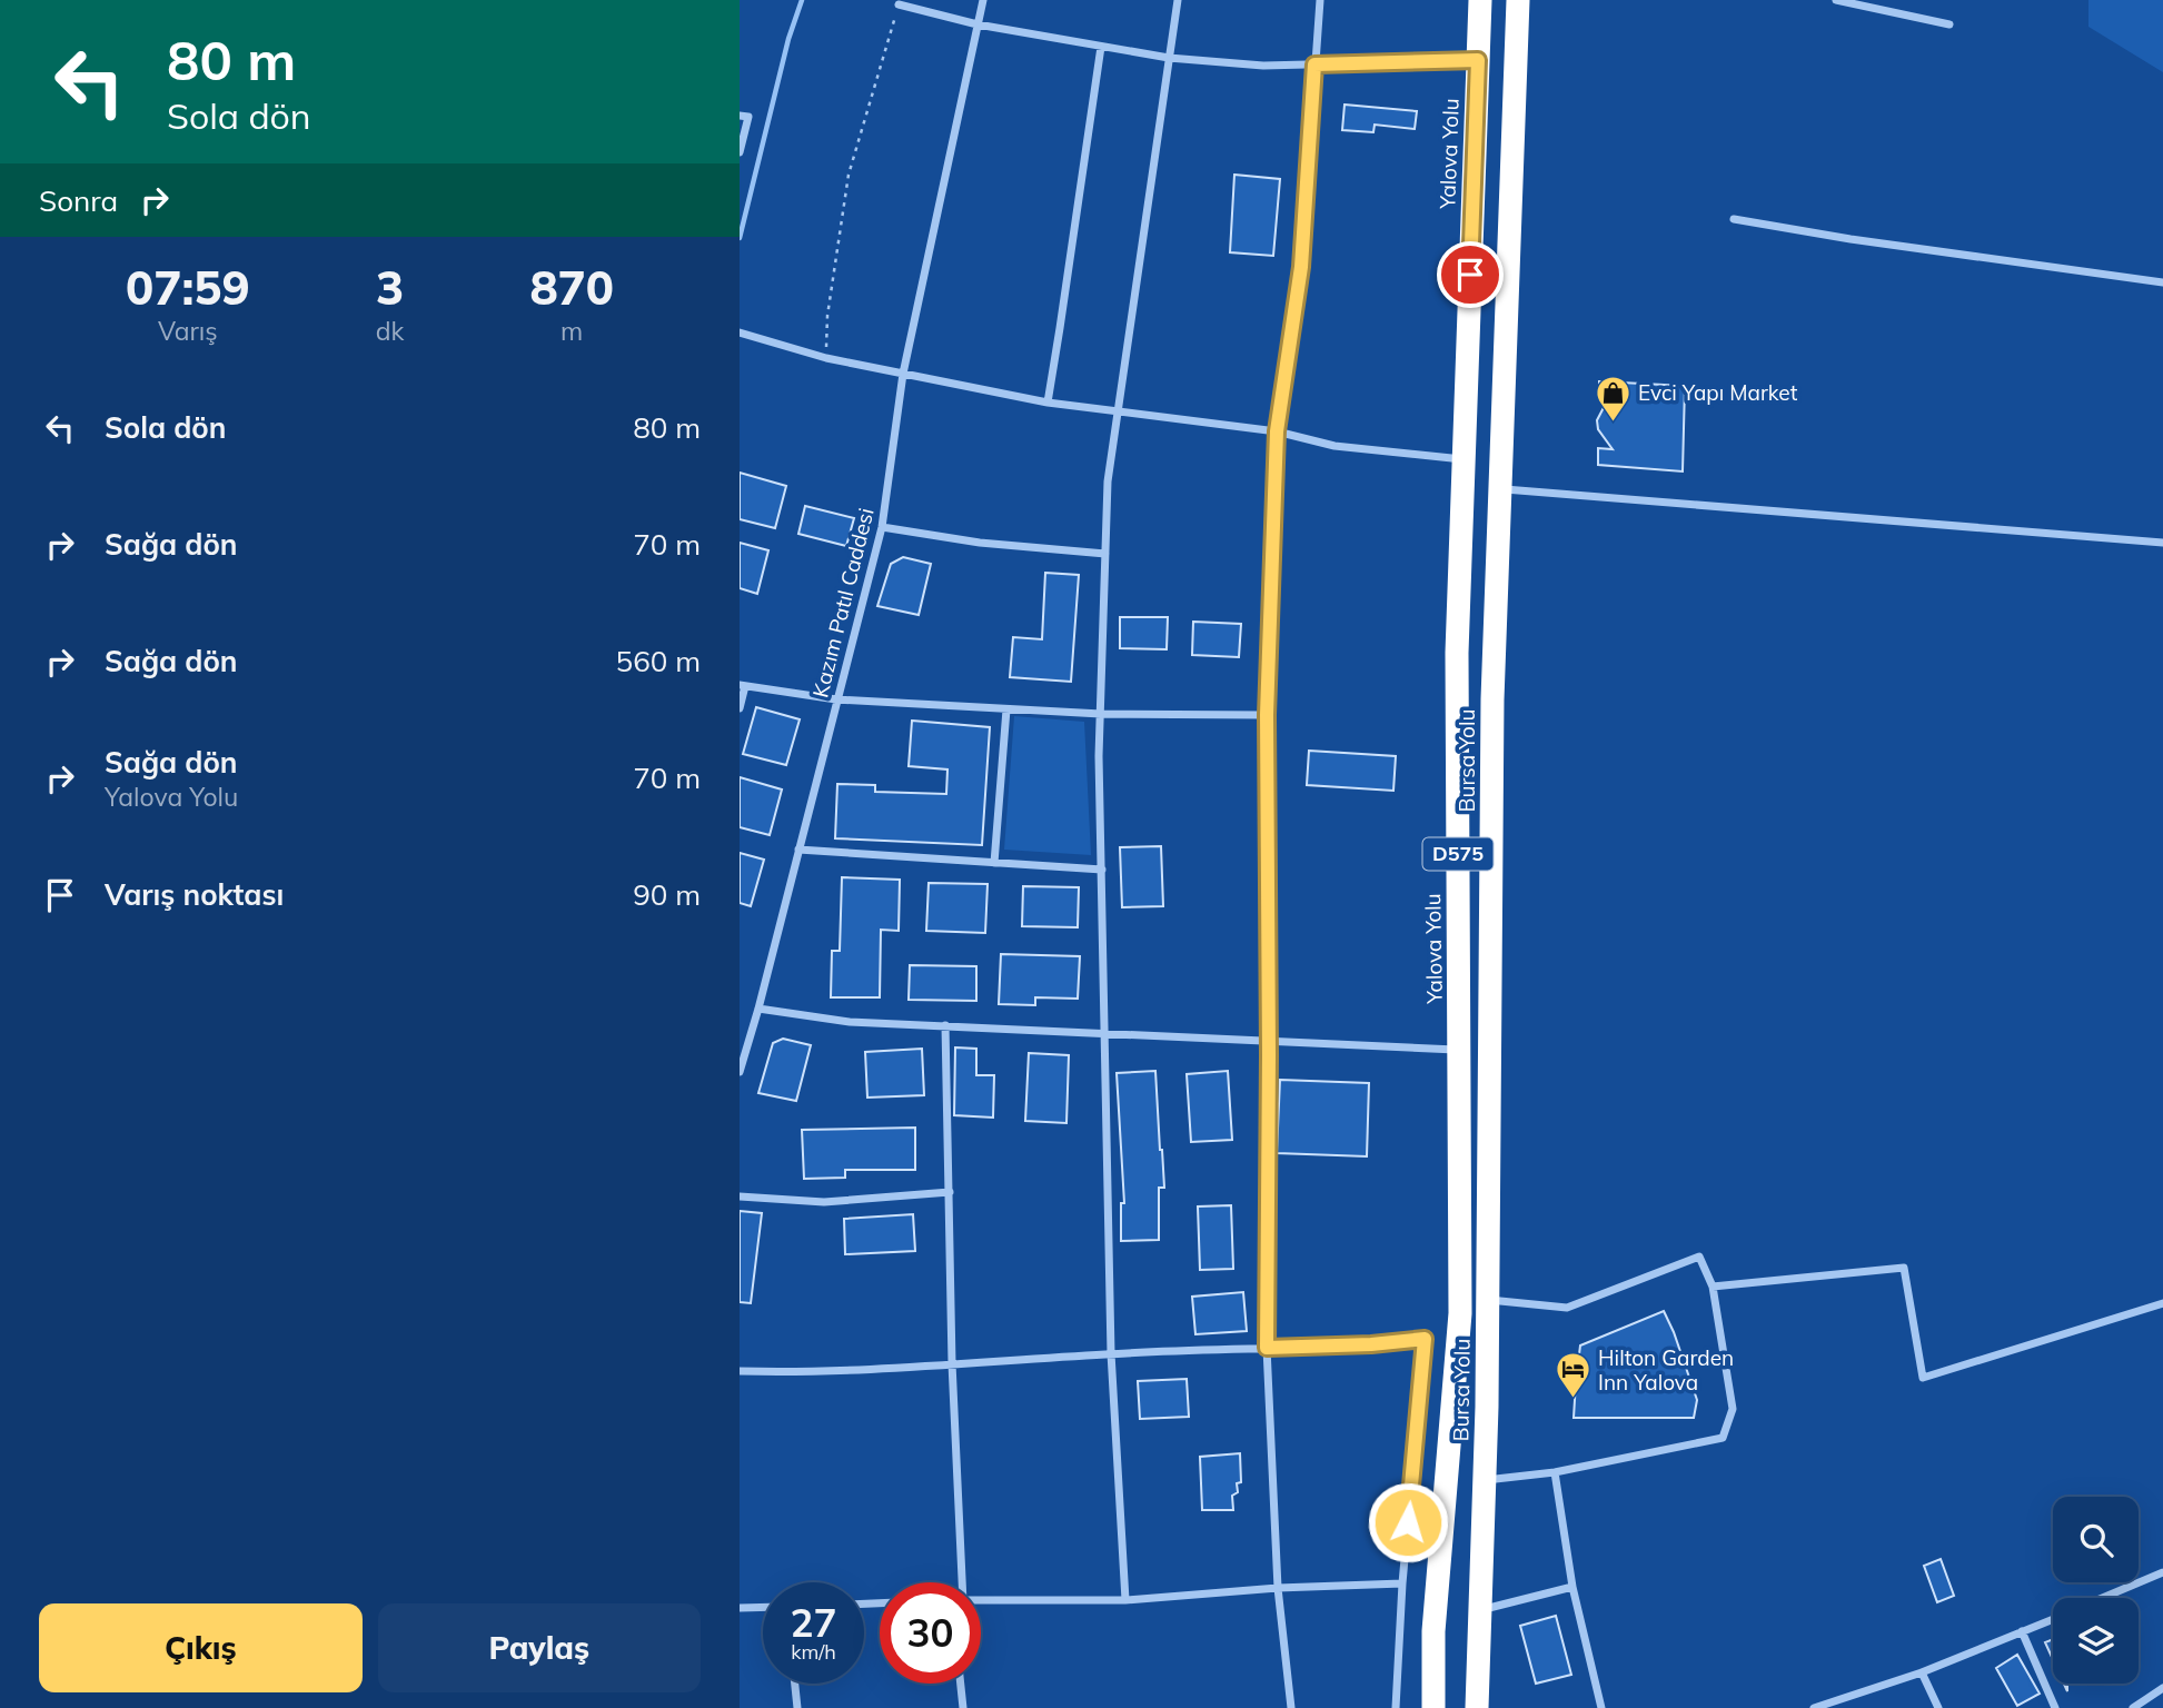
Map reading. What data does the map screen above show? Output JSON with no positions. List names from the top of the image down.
{
  "streets": {
    "highway": ["Yalova Yolu", "Bursa Yolu", "D575"],
    "street": ["Kazım Patıl Caddesi"]
  },
  "places": {
    "shop": ["Evci Yapı Market"],
    "hotel": ["Hilton Garden Inn Yalova"]
  },
  "page": {
    "turn": ["80 m", "Sola dön"],
    "then": "Sonra",
    "eta": [
      "07:59",
      "Varış",
      "3",
      "dk",
      "870",
      "m"
    ],
    "list": [
      {
        "name": "Sola dön",
        "value": "80 m"
      },
      {
        "name": "Sağa dön",
        "value": "70 m"
      },
      {
        "name": "Sağa dön",
        "value": "560 m"
      },
      {
        "name": "Sağa dön",
        "note": "Yalova Yolu",
        "value": "70 m"
      },
      {
        "name": "Varış noktası",
        "value": "90 m"
      }
    ],
    "speed": "27 km/h",
    "limit": "30",
    "buttons": ["Çıkış", "Paylaş"]
  }
}
